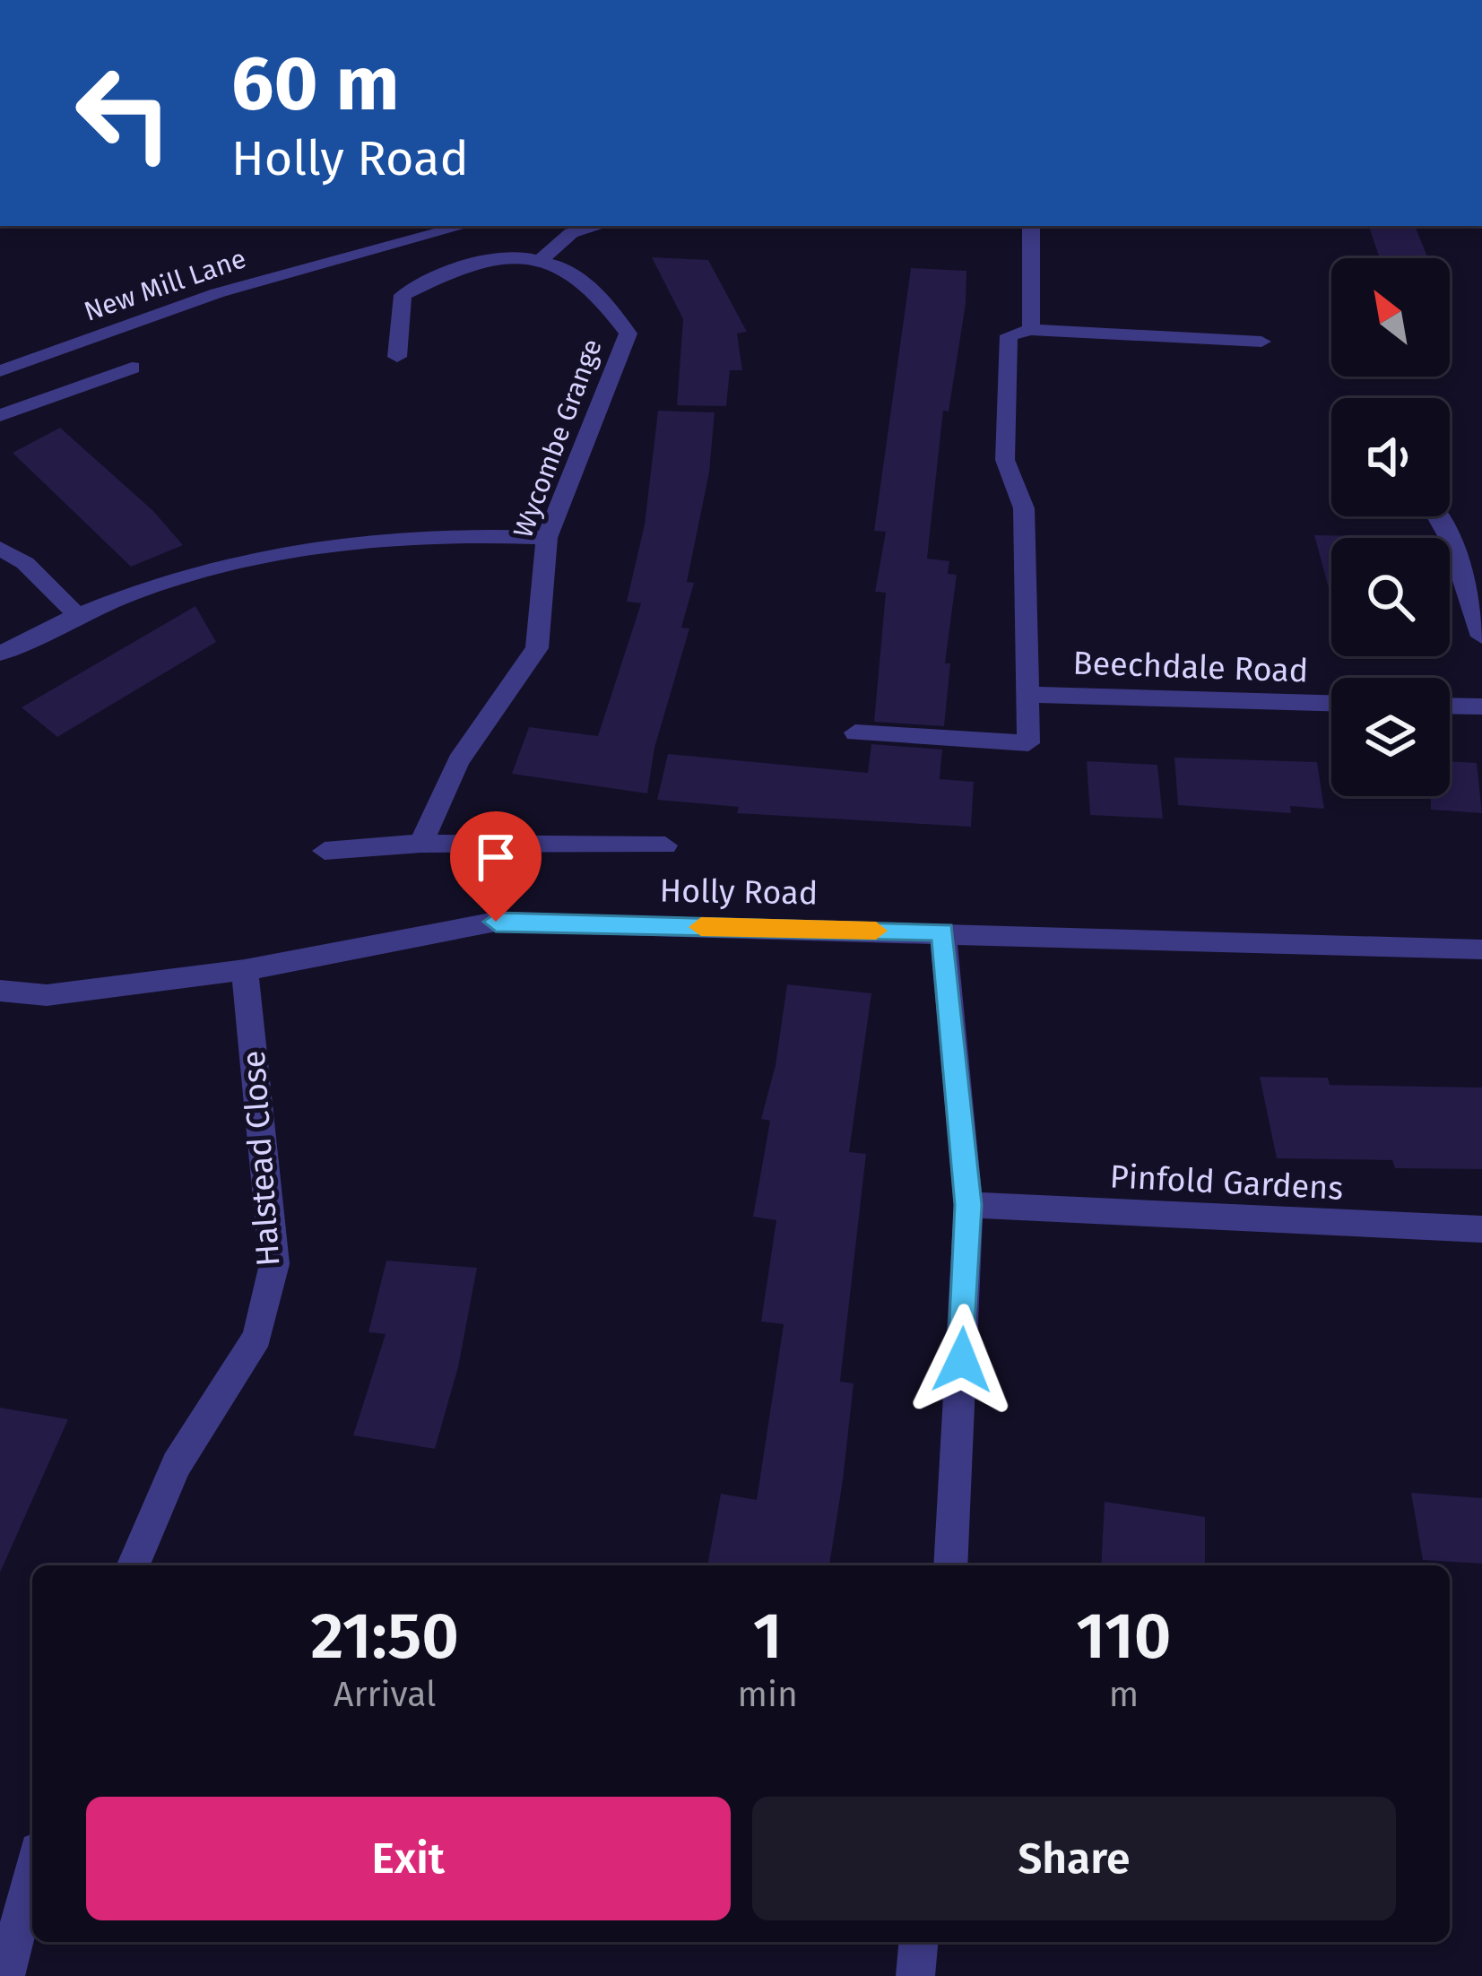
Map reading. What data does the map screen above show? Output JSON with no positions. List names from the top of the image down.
{
  "streets": {
    "street": [
      "New Mill Lane",
      "Wycombe Grange",
      "Beechdale Road",
      "Holly Road",
      "Halstead Close",
      "Pinfold Gardens"
    ]
  },
  "crossings": [
    ["Holly Road", "Halstead Close"]
  ],
  "north": "top left",
  "page": {
    "turn": ["60 m", "Holly Road"],
    "eta": [
      "21:50",
      "Arrival",
      "1",
      "min",
      "110",
      "m"
    ],
    "buttons": ["Exit", "Share"]
  }
}
